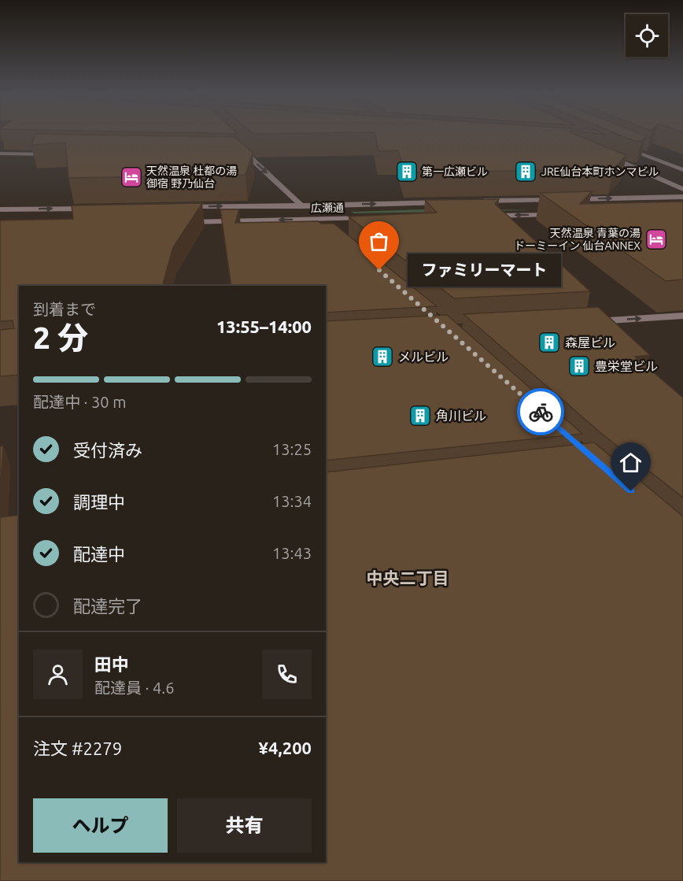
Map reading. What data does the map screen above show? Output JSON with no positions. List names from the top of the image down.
{
  "streets": {
    "street": ["広瀬通"]
  },
  "districts": ["中央二丁目"],
  "places": {
    "building": [
      "第一広瀬ビル",
      "JRE仙台本町ホンマビル",
      "森屋ビル",
      "メルビル",
      "豊栄堂ビル",
      "角川ビル"
    ],
    "hotel": ["天然温泉 杜都の湯 御宿 野乃仙台", "天然温泉 青葉の湯 ドーミーイン 仙台ANNEX"],
    "other": ["ファミリーマート"]
  },
  "page": {
    "bubble": "ファミリーマート",
    "heading": ["2 分", "到着まで", "13:55–14:00"],
    "panel": [
      "田中",
      "配達員 · 4.6",
      "注文 #2279",
      "¥4,200"
    ],
    "bar": "配達中 · 30 m",
    "list": [
      ["受付済み", "13:25"],
      ["調理中", "13:34"],
      ["配達中", "13:43"],
      "配達完了"
    ],
    "buttons": ["ヘルプ", "共有"]
  }
}
